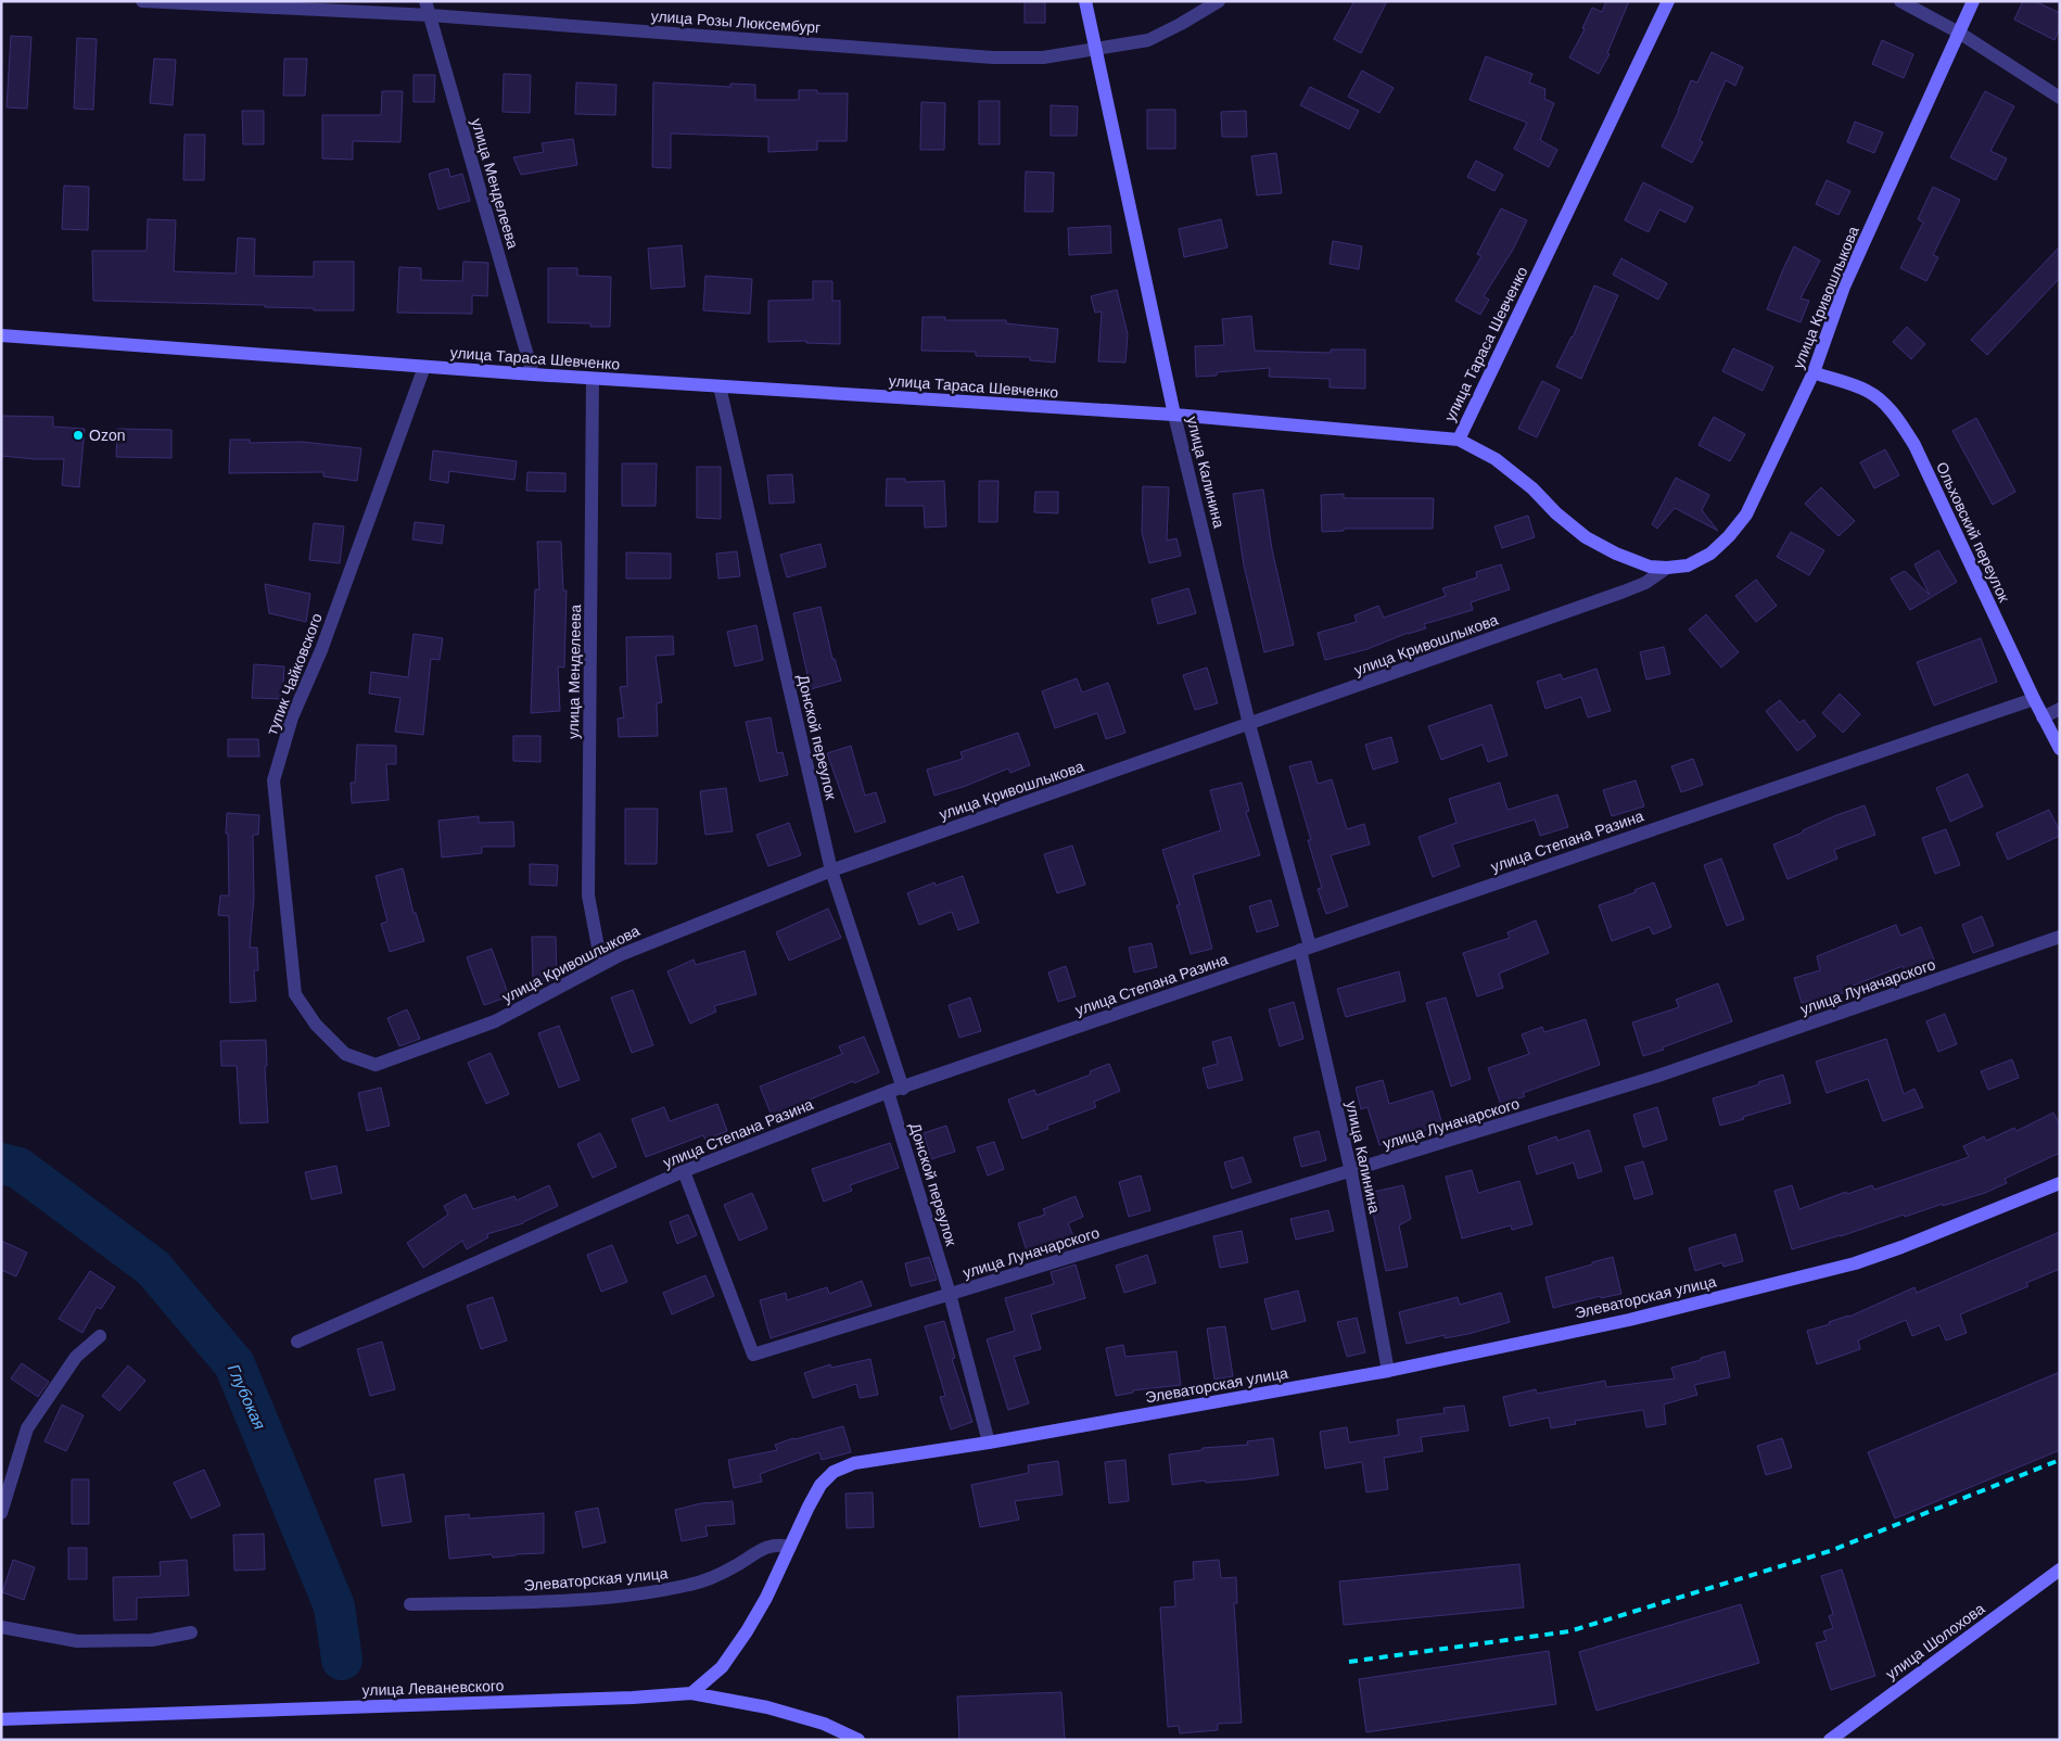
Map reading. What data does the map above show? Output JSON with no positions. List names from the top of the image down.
{
  "streets": {
    "street": [
      "улица Розы Люксембург",
      "улица Менделеева",
      "улица Кривошлыкова",
      "улица Тараса Шевченко",
      "улица Калинина",
      "Ольховский переулок",
      "тупик Чайковского",
      "Донской переулок",
      "улица Степана Разина",
      "улица Луначарского",
      "Элеваторская улица",
      "улица Шолохова",
      "улица Леваневского"
    ]
  },
  "crossings": [
    ["улица Розы Люксембург", "улица Менделеева"],
    ["улица Розы Люксембург", "улица Калинина"],
    ["улица Менделеева", "улица Кривошлыкова"],
    ["улица Менделеева", "улица Тараса Шевченко"],
    ["улица Кривошлыкова", "улица Тараса Шевченко"],
    ["улица Кривошлыкова", "улица Калинина"],
    ["улица Кривошлыкова", "Ольховский переулок"],
    ["улица Кривошлыкова", "тупик Чайковского"],
    ["улица Кривошлыкова", "Донской переулок"],
    ["улица Тараса Шевченко", "улица Калинина"],
    ["улица Тараса Шевченко", "тупик Чайковского"],
    ["улица Тараса Шевченко", "Донской переулок"],
    ["улица Калинина", "улица Степана Разина"],
    ["улица Калинина", "улица Луначарского"],
    ["улица Калинина", "Элеваторская улица"],
    ["Ольховский переулок", "улица Степана Разина"],
    ["Донской переулок", "улица Степана Разина"],
    ["Донской переулок", "улица Луначарского"],
    ["Донской переулок", "Элеваторская улица"],
    ["улица Степана Разина", "улица Луначарского"]
  ],
  "water": ["Глубокая"],
  "places": ["Ozon"]
}
